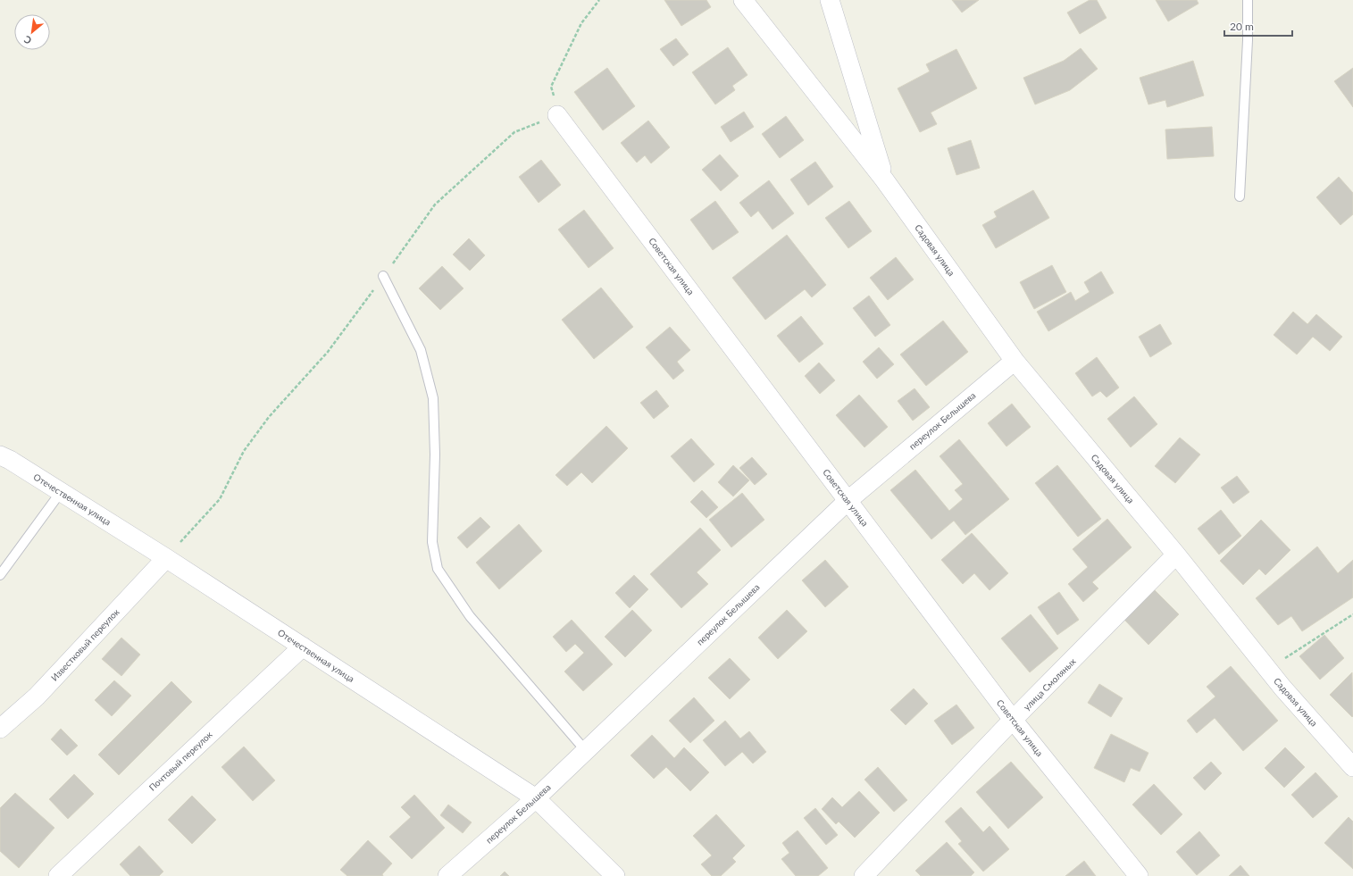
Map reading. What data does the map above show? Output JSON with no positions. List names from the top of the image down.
{
  "streets": {
    "street": [
      "Садовая улица",
      "Советская улица",
      "переулок Белышева",
      "Отечественная улица",
      "Известковый переулок",
      "улица Смоляных",
      "Почтовый переулок"
    ]
  },
  "crossings": [
    ["Садовая улица", "переулок Белышева"],
    ["Садовая улица", "улица Смоляных"],
    ["Советская улица", "переулок Белышева"],
    ["Советская улица", "улица Смоляных"],
    ["переулок Белышева", "Отечественная улица"],
    ["Отечественная улица", "Известковый переулок"],
    ["Отечественная улица", "Почтовый переулок"]
  ],
  "scale_bar": "20 m",
  "north": "bottom left"
}
